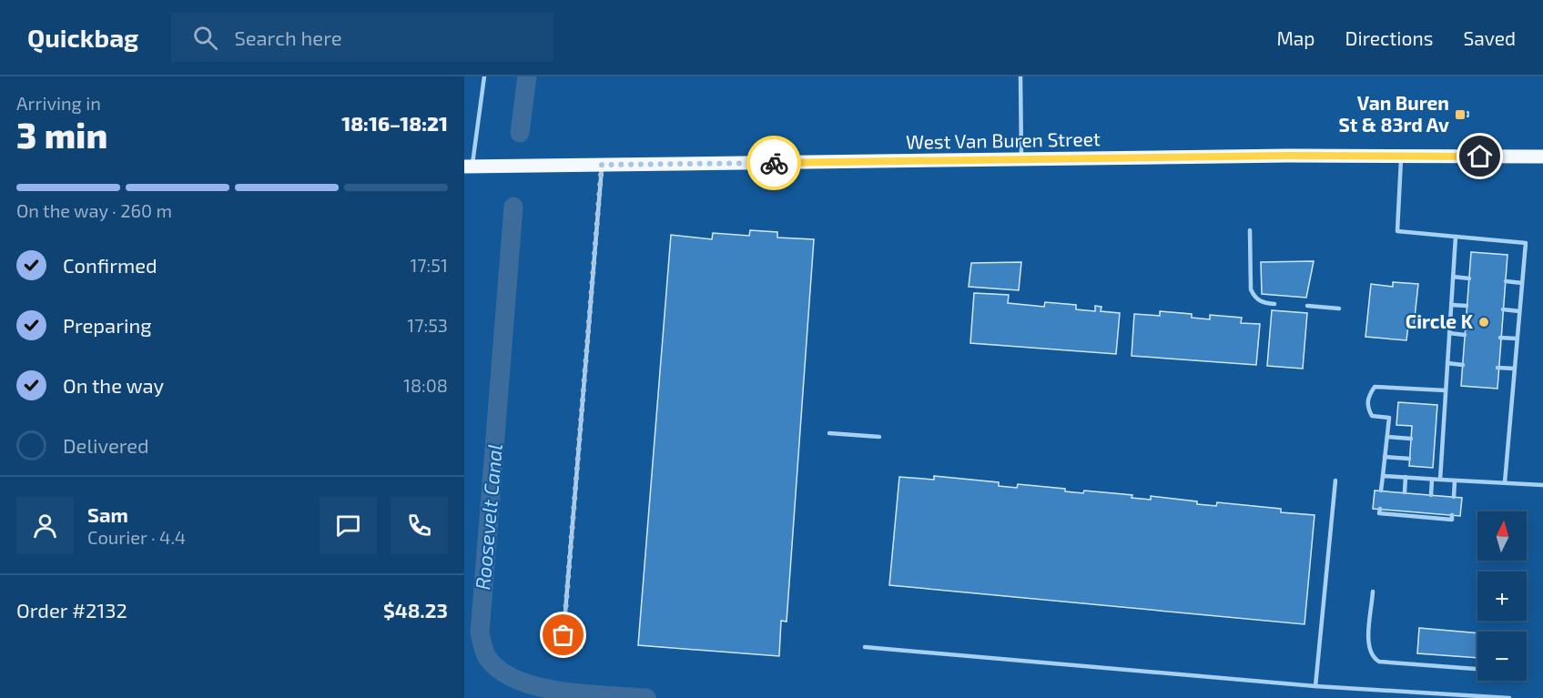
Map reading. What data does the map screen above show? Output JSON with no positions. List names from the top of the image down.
{
  "streets": {
    "main road": ["West Van Buren Street"]
  },
  "water": ["Roosevelt Canal"],
  "places": {
    "transit": ["Van Buren St & 83rd Av"],
    "other": ["Circle K"]
  },
  "north": "top",
  "page": {
    "header": "Quickbag",
    "search": "Search here",
    "nav": ["Map", "Directions", "Saved"],
    "heading": ["3 min", "Arriving in", "18:16–18:21"],
    "panel": [
      "Sam",
      "Courier · 4.4",
      "Order #2132",
      "$48.23"
    ],
    "bar": "On the way · 260 m",
    "list": [
      ["Confirmed", "17:51"],
      ["Preparing", "17:53"],
      ["On the way", "18:08"],
      "Delivered"
    ],
    "map_buttons": ["+", "−"]
  }
}
